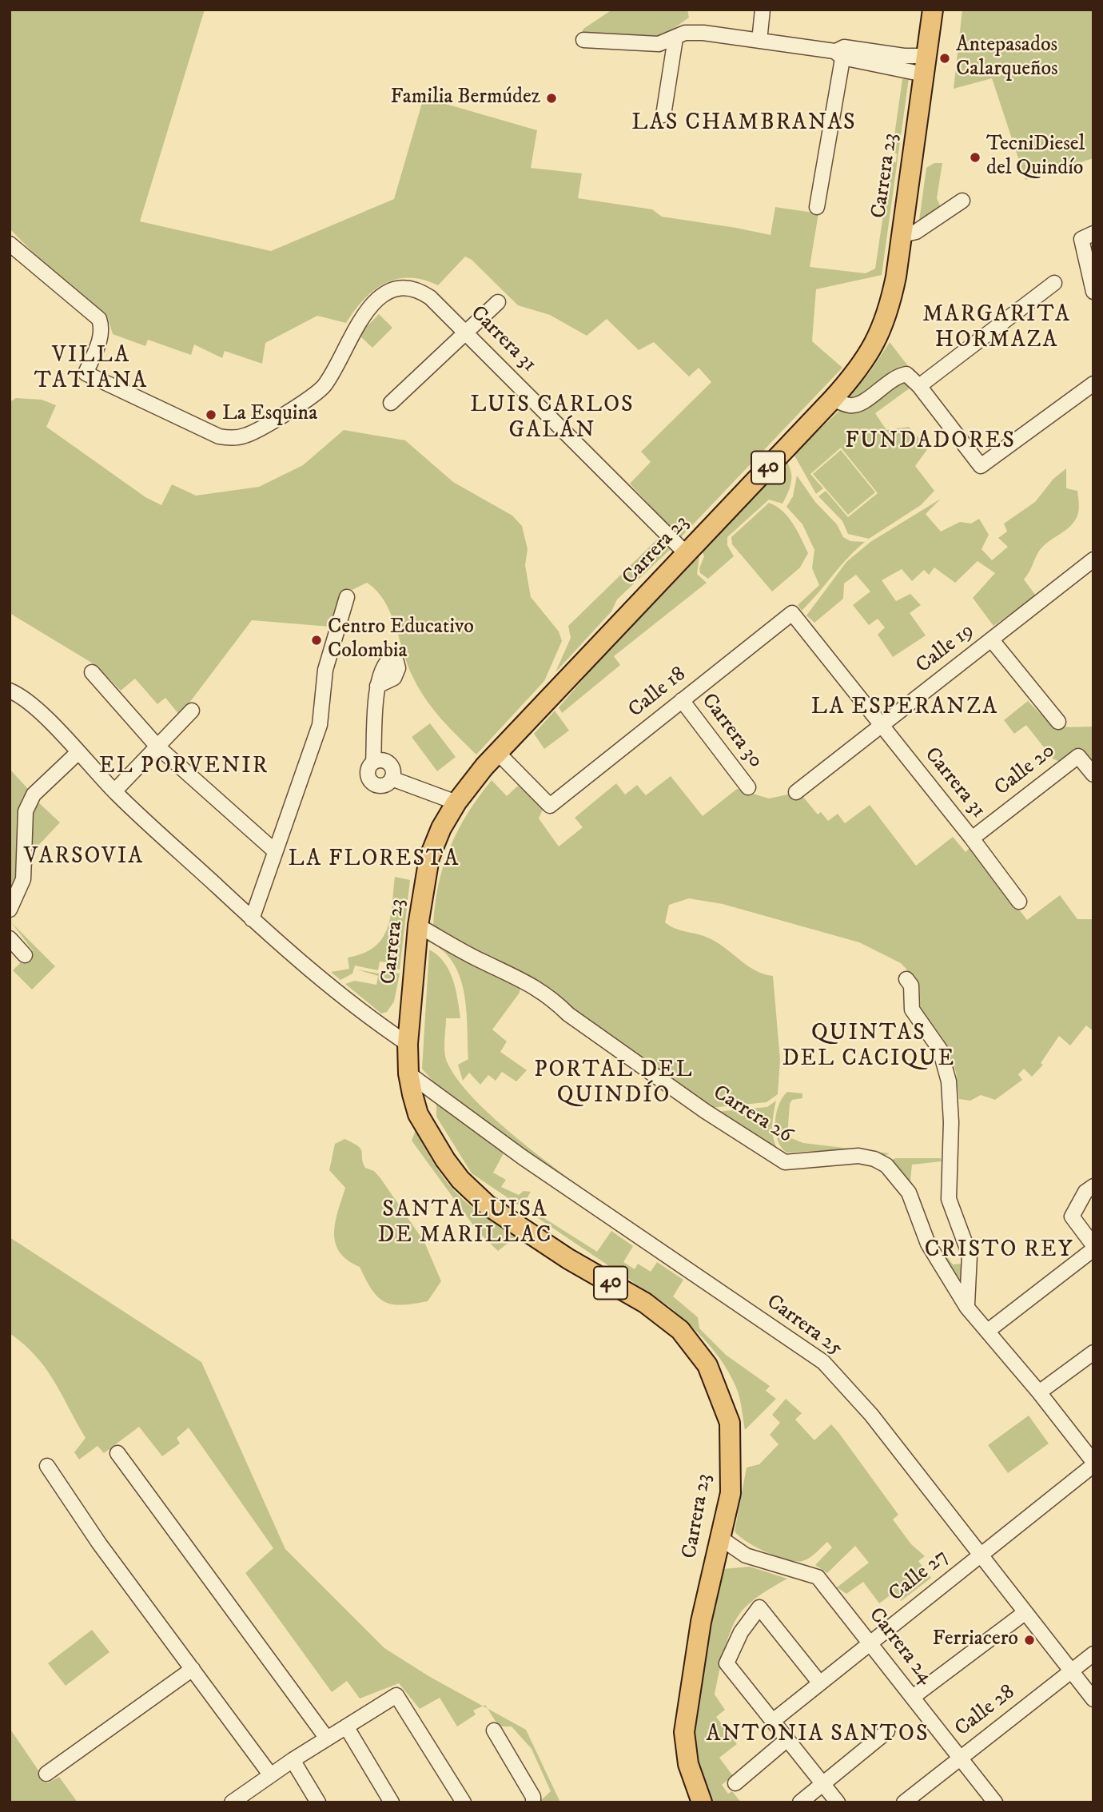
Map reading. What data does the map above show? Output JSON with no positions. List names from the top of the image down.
{
  "streets": {
    "highway": ["Carrera 23", "40"],
    "street": [
      "Carrera 31",
      "Calle 19",
      "Calle 18",
      "Carrera 30",
      "Calle 20",
      "Carrera 26",
      "Carrera 25",
      "Calle 27",
      "Carrera 24",
      "Calle 28"
    ]
  },
  "crossings": [
    ["Carrera 23", "Carrera 31"],
    ["Carrera 23", "Calle 18"],
    ["Carrera 23", "Carrera 26"],
    ["Carrera 23", "Carrera 25"],
    ["Carrera 23", "Carrera 24"],
    ["Carrera 31", "Calle 19"],
    ["Carrera 31", "Calle 18"],
    ["Carrera 31", "Calle 20"],
    ["Calle 18", "Carrera 30"],
    ["Carrera 26", "Calle 27"],
    ["Carrera 25", "Calle 27"],
    ["Carrera 25", "Calle 28"],
    ["Calle 27", "Carrera 24"],
    ["Carrera 24", "Calle 28"]
  ],
  "districts": [
    "LAS CHAMBRANAS",
    "MARGARITA HORMAZA",
    "VILLA TATIANA",
    "LUIS CARLOS GALÁN",
    "FUNDADORES",
    "LA ESPERANZA",
    "EL PORVENIR",
    "VARSOVIA",
    "LA FLORESTA",
    "QUINTAS DEL CACIQUE",
    "PORTAL DEL QUINDÍO",
    "SANTA LUISA DE MARILLAC",
    "CRISTO REY",
    "ANTONIA SANTOS"
  ],
  "places": [
    "Antepasados Calarqueños",
    "Familia Bermúdez",
    "TecniDiesel del Quindío",
    "La Esquina",
    "Centro Educativo Colombia",
    "Ferriacero"
  ]
}
